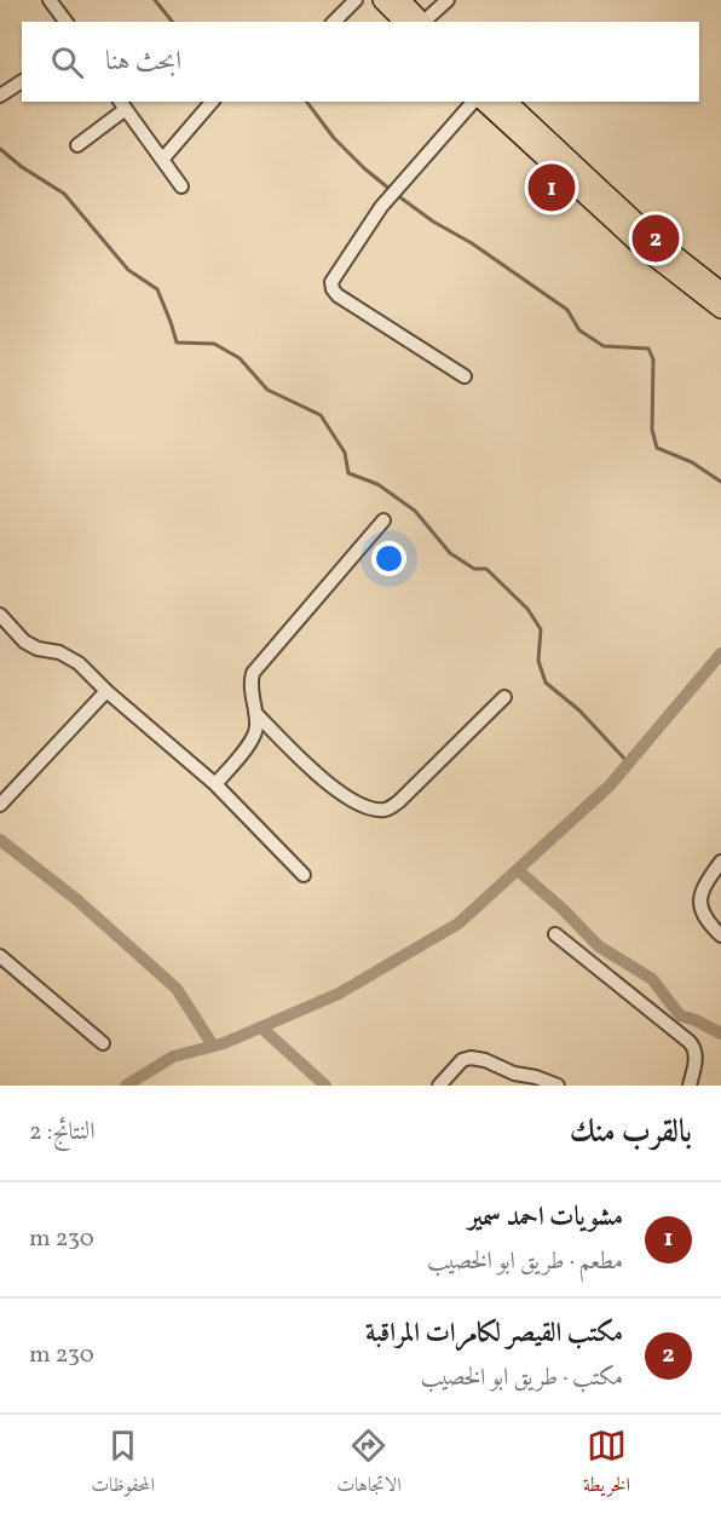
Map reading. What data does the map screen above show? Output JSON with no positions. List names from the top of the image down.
{
  "page": {
    "search": "ابحث هنا",
    "pins": ["1", "2"],
    "heading": ["بالقرب منك", "النتائج: 2"],
    "list": [
      {
        "mark": "1",
        "name": "مشويات احمد سمير",
        "note": "مطعم · طريق ابو الخصيب",
        "value": "230 m"
      },
      {
        "mark": "2",
        "name": "مكتب القيصر لكامرات المراقبة",
        "note": "مكتب · طريق ابو الخصيب",
        "value": "230 m"
      }
    ],
    "nav": ["الخريطة", "الاتجاهات", "المحفوظات"]
  }
}
